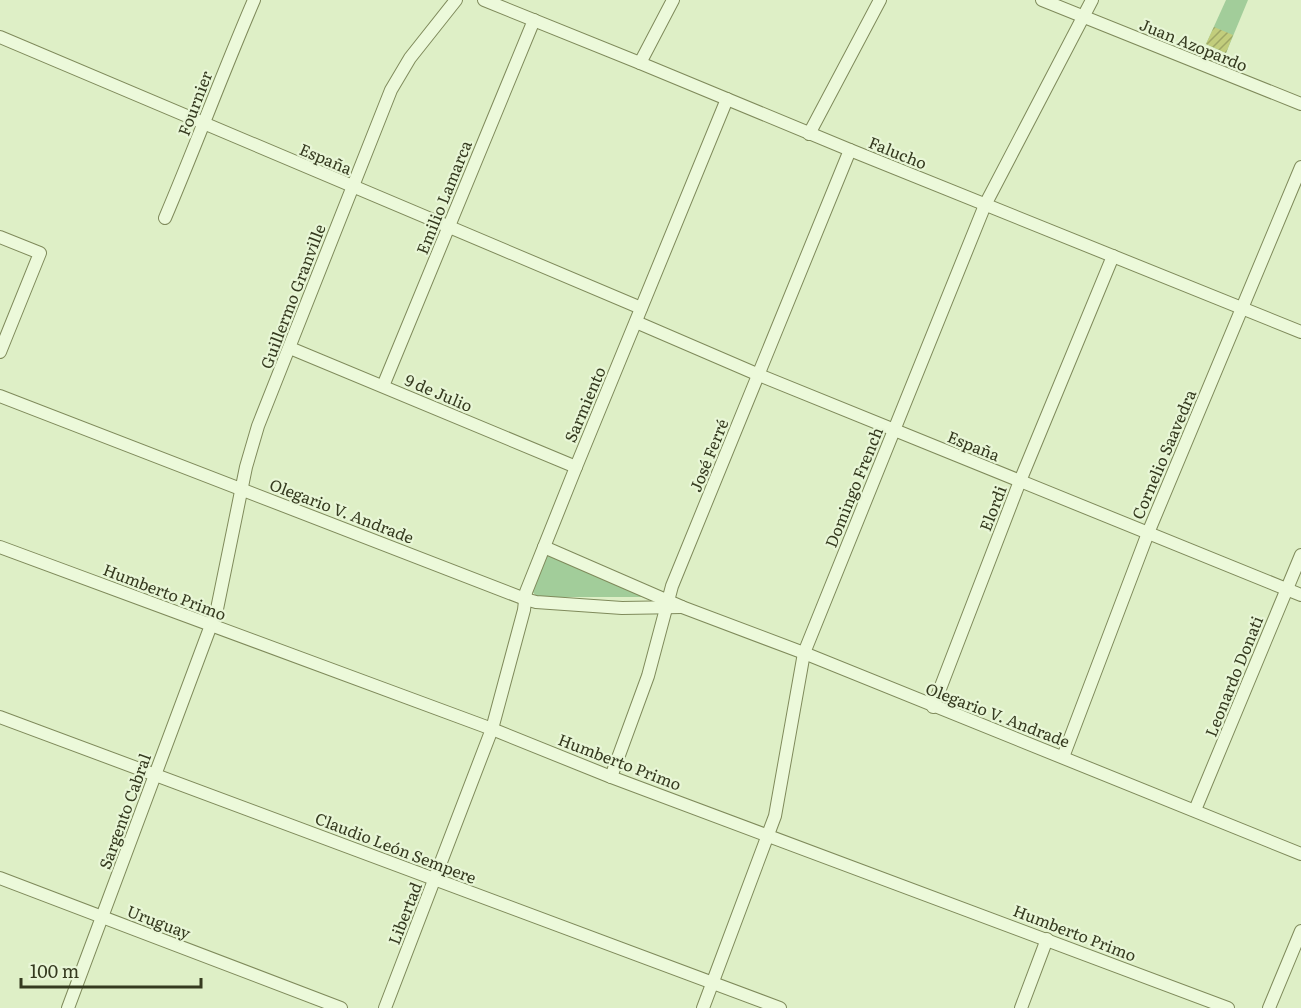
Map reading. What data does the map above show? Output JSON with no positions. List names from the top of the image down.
{
  "streets": {
    "street": [
      "Juan Azopardo",
      "Fournier",
      "Falucho",
      "España",
      "Emilio Lamarca",
      "Guillermo Granville",
      "9 de Julio",
      "Sarmiento",
      "Cornelio Saavedra",
      "José Ferré",
      "Domingo French",
      "Elordi",
      "Olegario V. Andrade",
      "Humberto Primo",
      "Leonardo Donati",
      "Sargento Cabral",
      "Claudio León Sempere",
      "Libertad",
      "Uruguay"
    ]
  },
  "crossings": [
    ["Juan Azopardo", "Domingo French"],
    ["Fournier", "España"],
    ["Falucho", "Emilio Lamarca"],
    ["Falucho", "Sarmiento"],
    ["Falucho", "Cornelio Saavedra"],
    ["Falucho", "José Ferré"],
    ["Falucho", "Domingo French"],
    ["Falucho", "Elordi"],
    ["España", "Emilio Lamarca"],
    ["España", "Guillermo Granville"],
    ["España", "Sarmiento"],
    ["España", "Cornelio Saavedra"],
    ["España", "José Ferré"],
    ["España", "Domingo French"],
    ["España", "Elordi"],
    ["España", "Leonardo Donati"],
    ["Emilio Lamarca", "9 de Julio"],
    ["Guillermo Granville", "9 de Julio"],
    ["Guillermo Granville", "Olegario V. Andrade"],
    ["Guillermo Granville", "Humberto Primo"],
    ["Guillermo Granville", "Sargento Cabral"],
    ["9 de Julio", "Sarmiento"],
    ["Sarmiento", "Olegario V. Andrade"],
    ["Sarmiento", "Humberto Primo"],
    ["Sarmiento", "Libertad"],
    ["Cornelio Saavedra", "Olegario V. Andrade"],
    ["José Ferré", "Olegario V. Andrade"],
    ["José Ferré", "Humberto Primo"],
    ["Domingo French", "Olegario V. Andrade"],
    ["Domingo French", "Humberto Primo"],
    ["Domingo French", "Claudio León Sempere"],
    ["Elordi", "Olegario V. Andrade"],
    ["Olegario V. Andrade", "Leonardo Donati"],
    ["Humberto Primo", "Sargento Cabral"],
    ["Humberto Primo", "Libertad"],
    ["Sargento Cabral", "Claudio León Sempere"],
    ["Sargento Cabral", "Uruguay"],
    ["Claudio León Sempere", "Libertad"]
  ],
  "scale_bar": "100 m"
}
